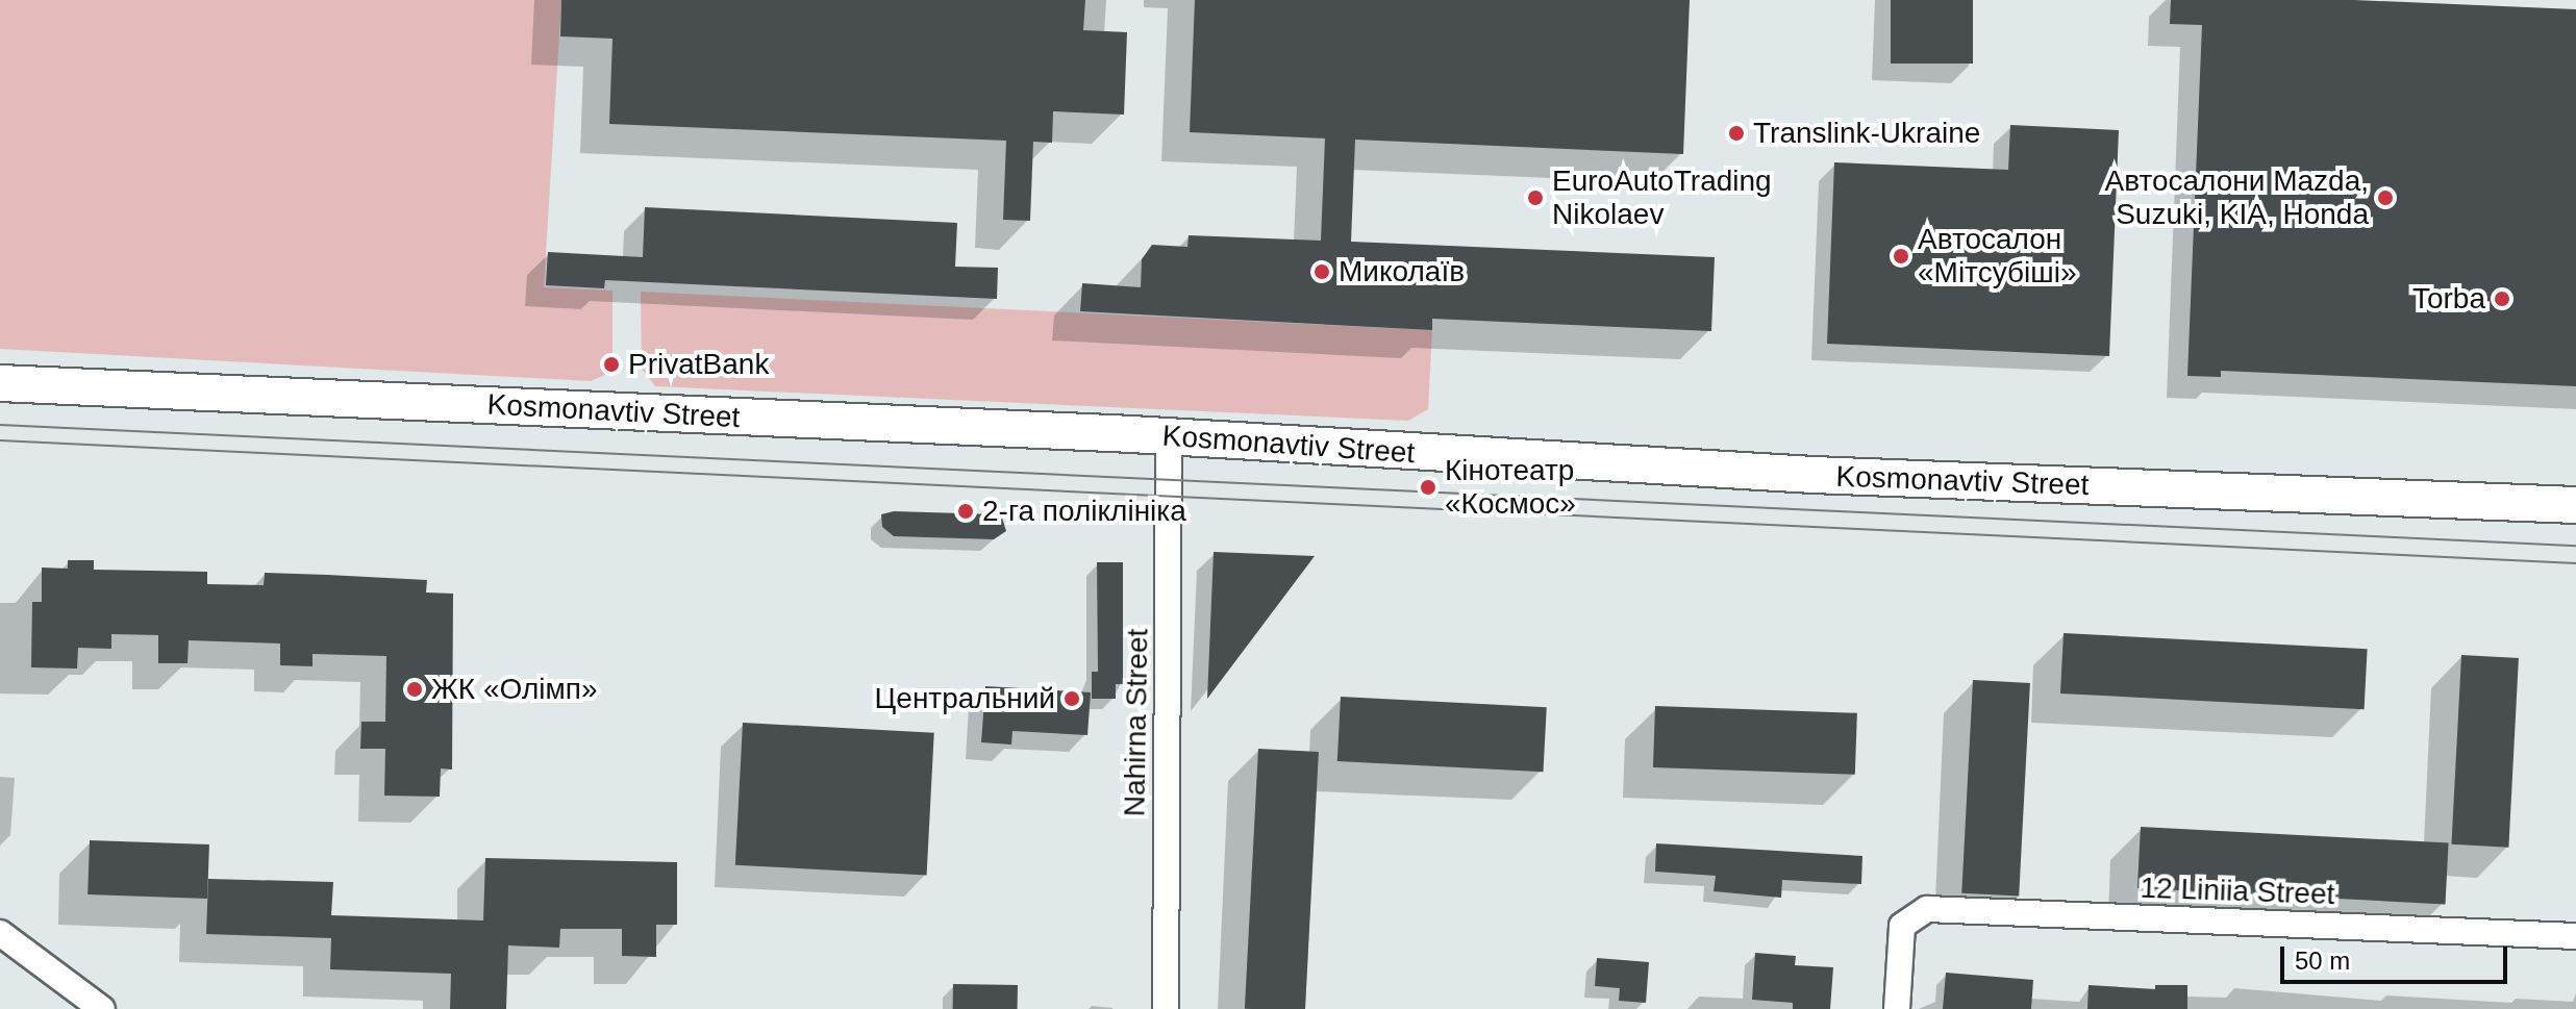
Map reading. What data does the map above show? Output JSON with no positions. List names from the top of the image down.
{
  "streets": {
    "main road": ["Kosmonavtiv Street"],
    "street": ["Nahirna Street", "12 Liniia Street"]
  },
  "crossings": [
    ["Kosmonavtiv Street", "Nahirna Street"]
  ],
  "places": [
    "Translink-Ukraine",
    "EuroAutoTrading Nikolaev",
    "Автосалони Mazda, Suzuki, KIA, Honda",
    "Автосалон «Мітсубіші»",
    "Миколаїв",
    "Torba",
    "PrivatBank",
    "Кінотеатр «Космос»",
    "2-га поліклініка",
    "ЖК «Олімп»",
    "Центральний"
  ],
  "scale_bar": "50 m"
}
